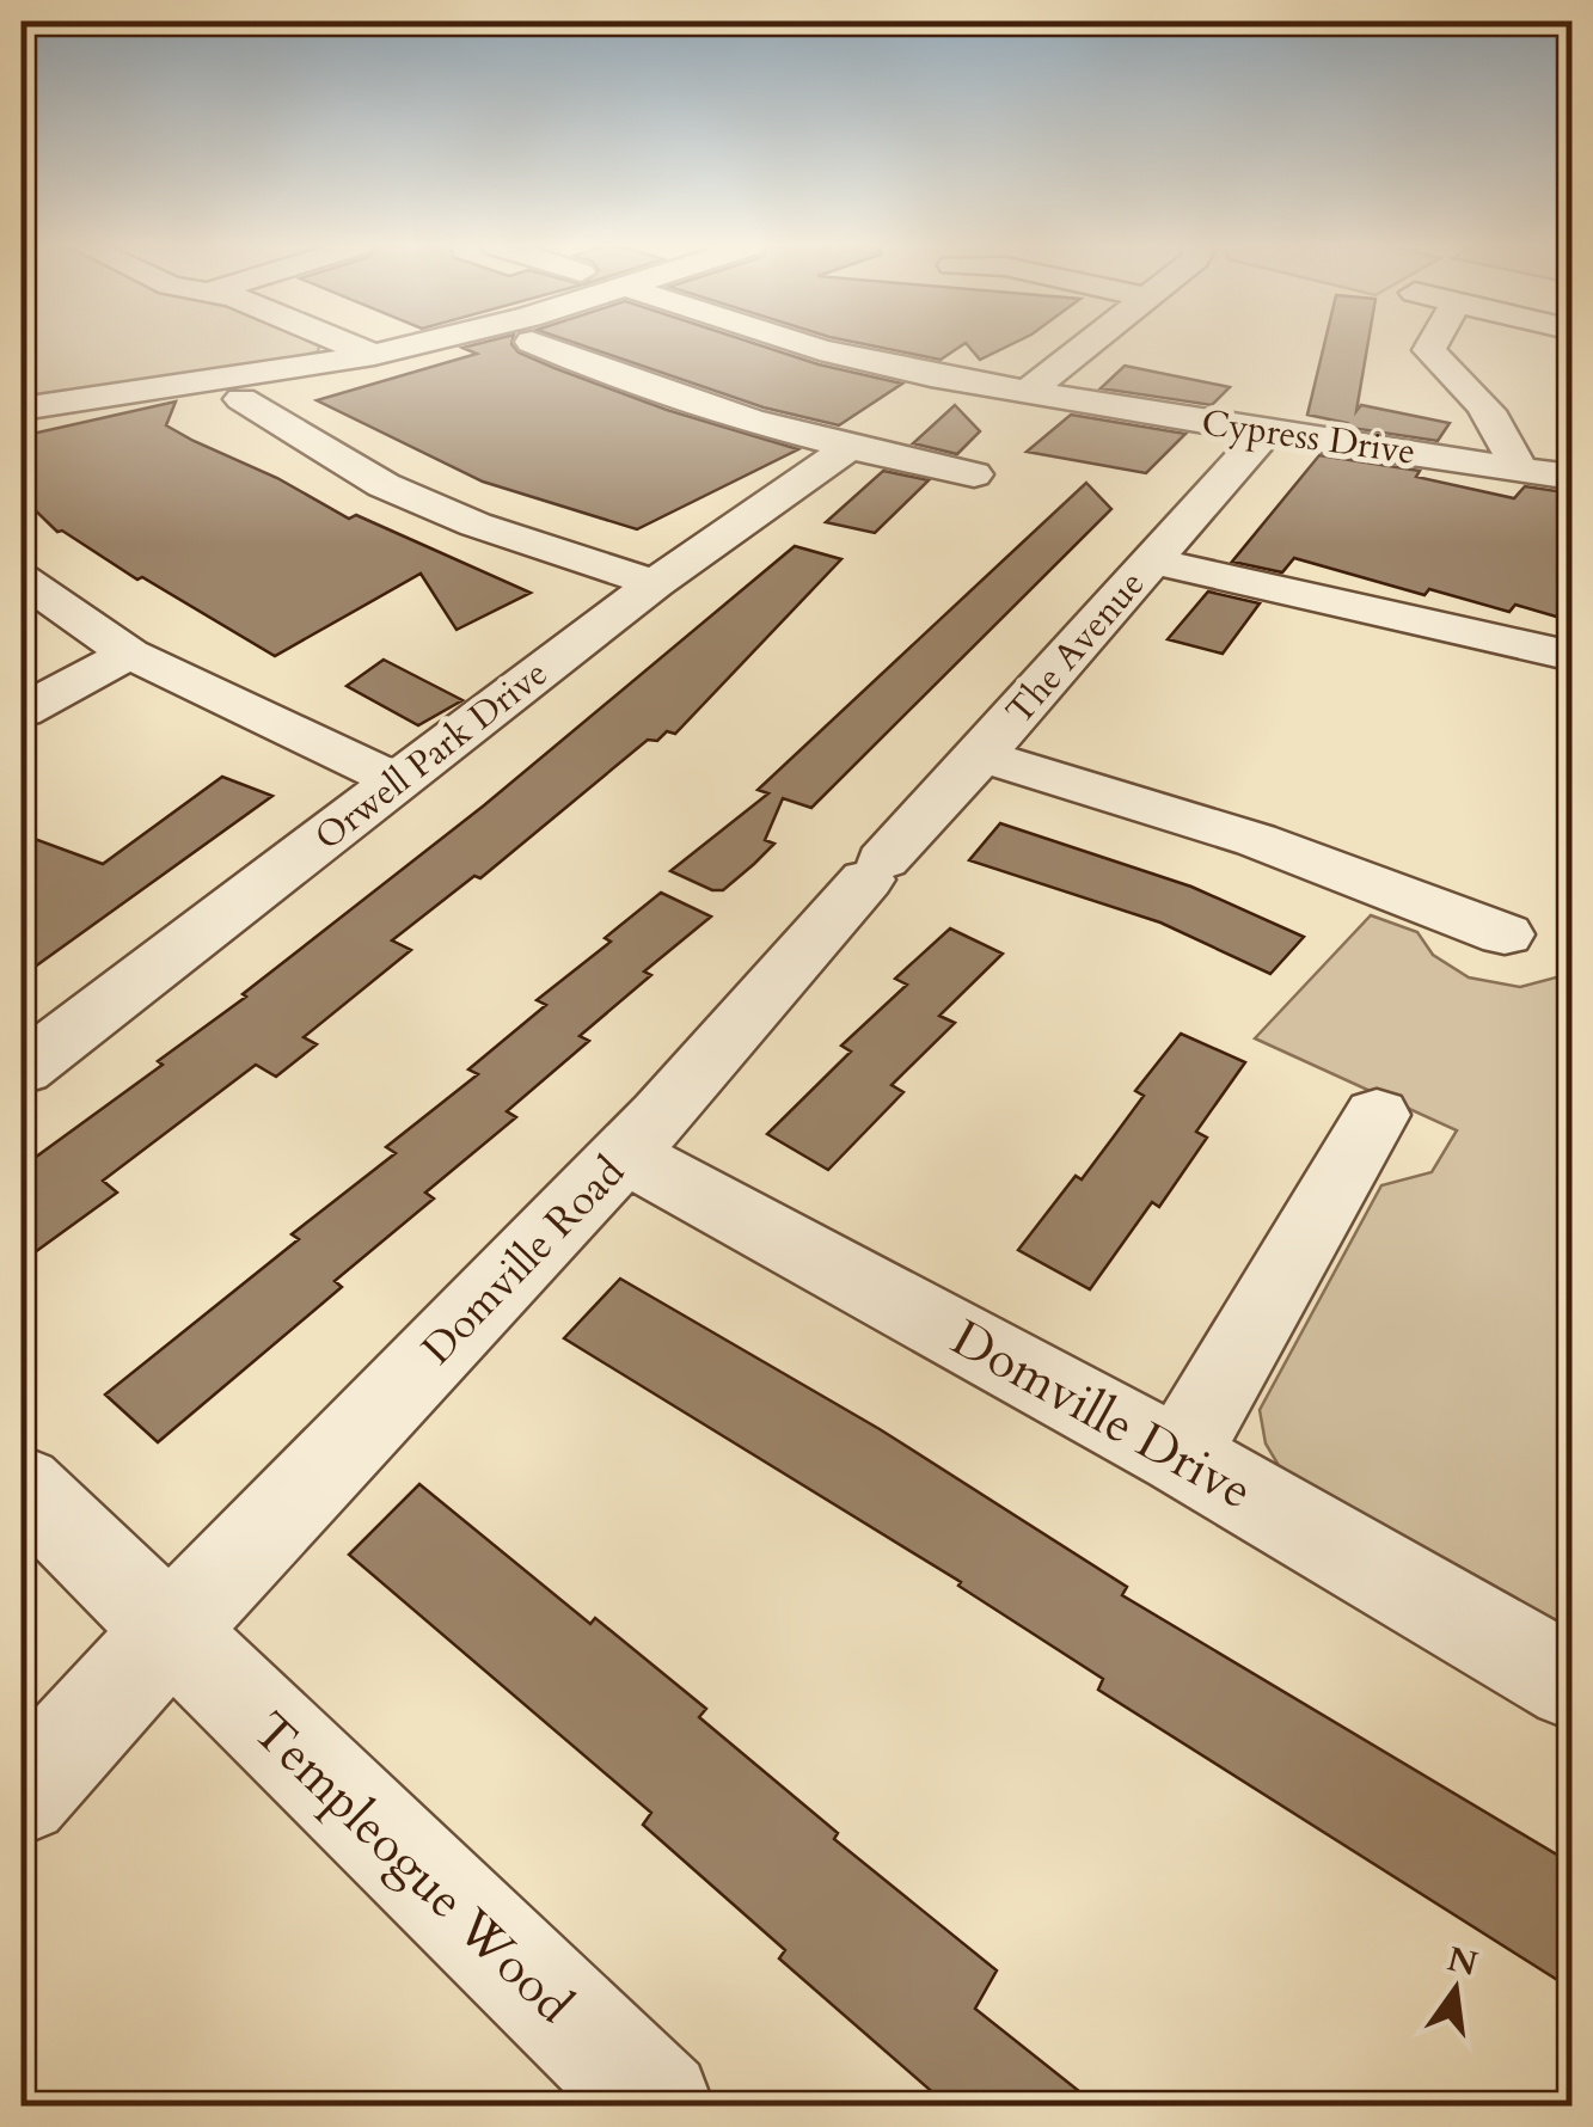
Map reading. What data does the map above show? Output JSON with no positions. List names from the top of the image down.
{
  "streets": {
    "street": [
      "Cypress Drive",
      "The Avenue",
      "Orwell Park Drive",
      "Domville Road",
      "Domville Drive",
      "Templeogue Wood"
    ]
  },
  "crossings": [
    ["Cypress Drive", "The Avenue"],
    ["The Avenue", "Domville Road"],
    ["Domville Road", "Domville Drive"],
    ["Domville Road", "Templeogue Wood"]
  ],
  "north": "top"
}
